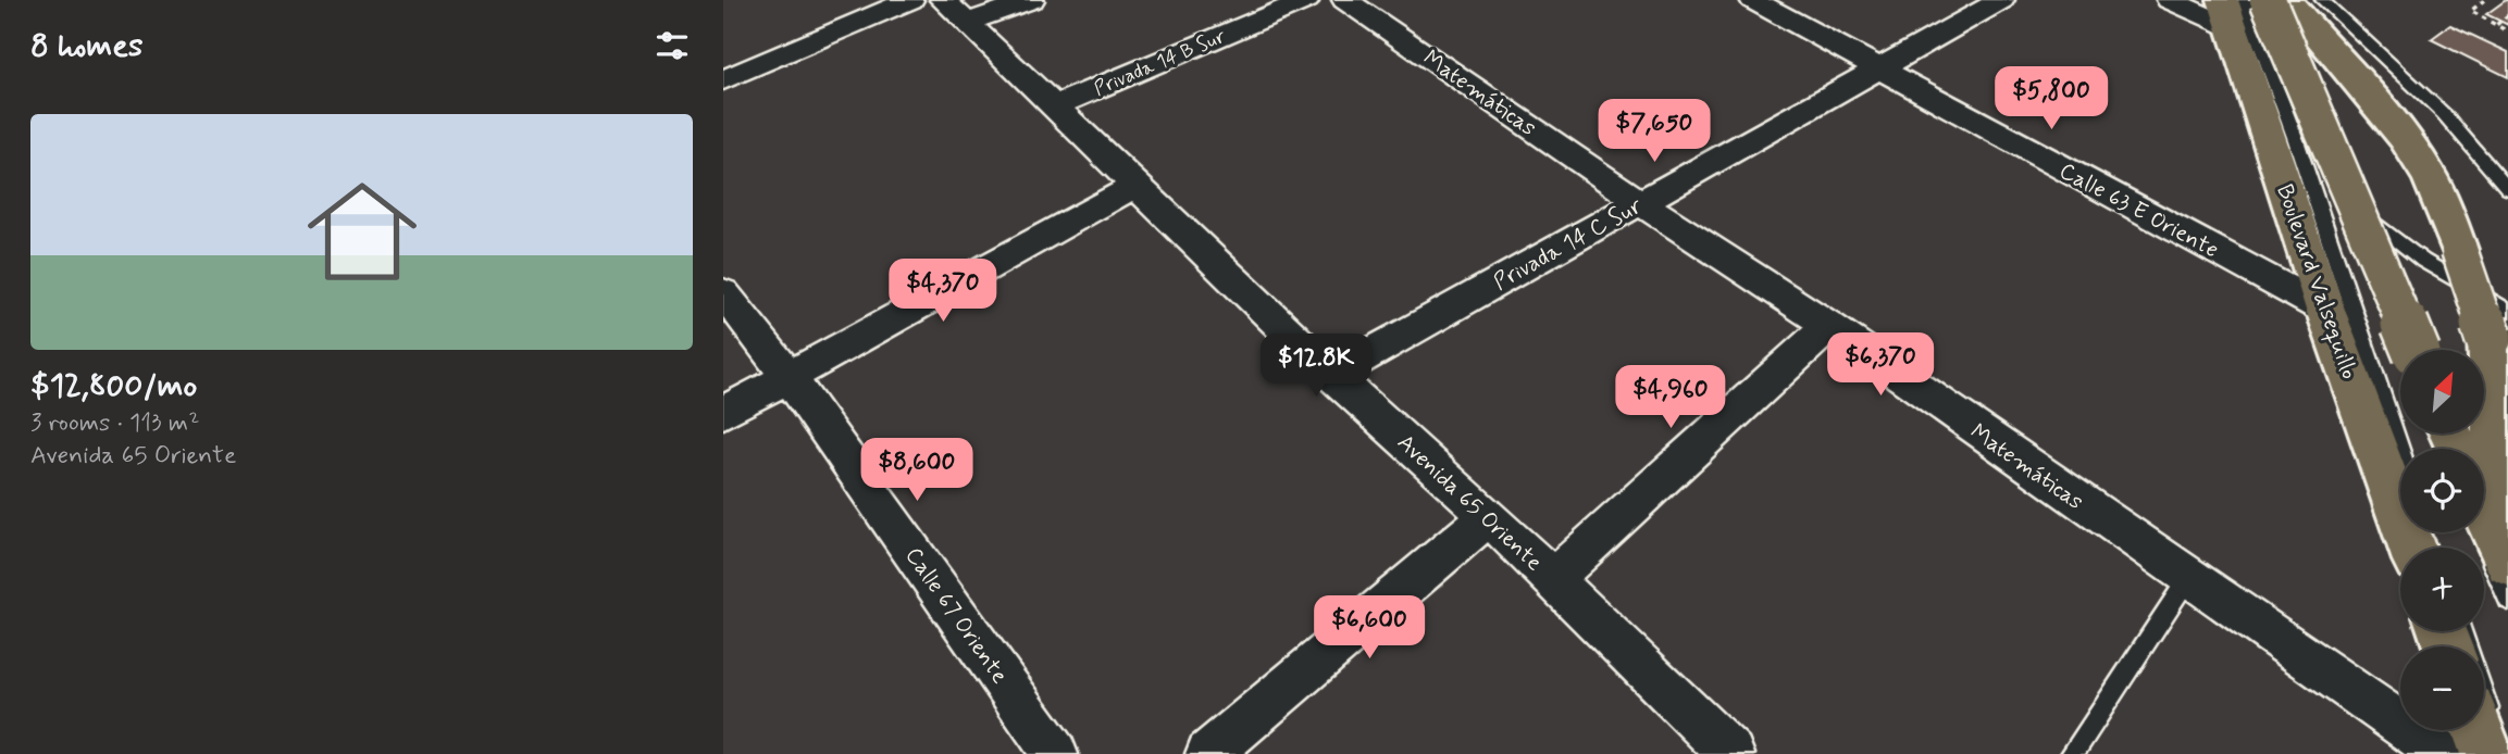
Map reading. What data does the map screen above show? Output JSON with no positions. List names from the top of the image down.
{
  "streets": {
    "main road": ["Boulevard Valsequillo"],
    "street": [
      "Privada 14 B Sur",
      "Matemáticas",
      "Calle 63 E Oriente",
      "Privada 14 C Sur",
      "Avenida 65 Oriente",
      "Calle 67 Oriente"
    ]
  },
  "crossings": [
    ["Privada 14 B Sur", "Avenida 65 Oriente"],
    ["Matemáticas", "Privada 14 C Sur"],
    ["Calle 63 E Oriente", "Privada 14 C Sur"],
    ["Calle 63 E Oriente", "Boulevard Valsequillo"],
    ["Privada 14 C Sur", "Avenida 65 Oriente"]
  ],
  "north": "top right",
  "page": {
    "heading": "8 homes",
    "price": [
      "$5,800",
      "$7,650",
      "$4,370",
      "$6,370",
      "$12.8K",
      "$4,960",
      "$8,600",
      "$6,600"
    ],
    "list": [
      {
        "name": "$12,800/mo",
        "note": "3 rooms · 113 m² · Avenida 65 Oriente"
      }
    ],
    "map_buttons": ["+", "−"]
  }
}
